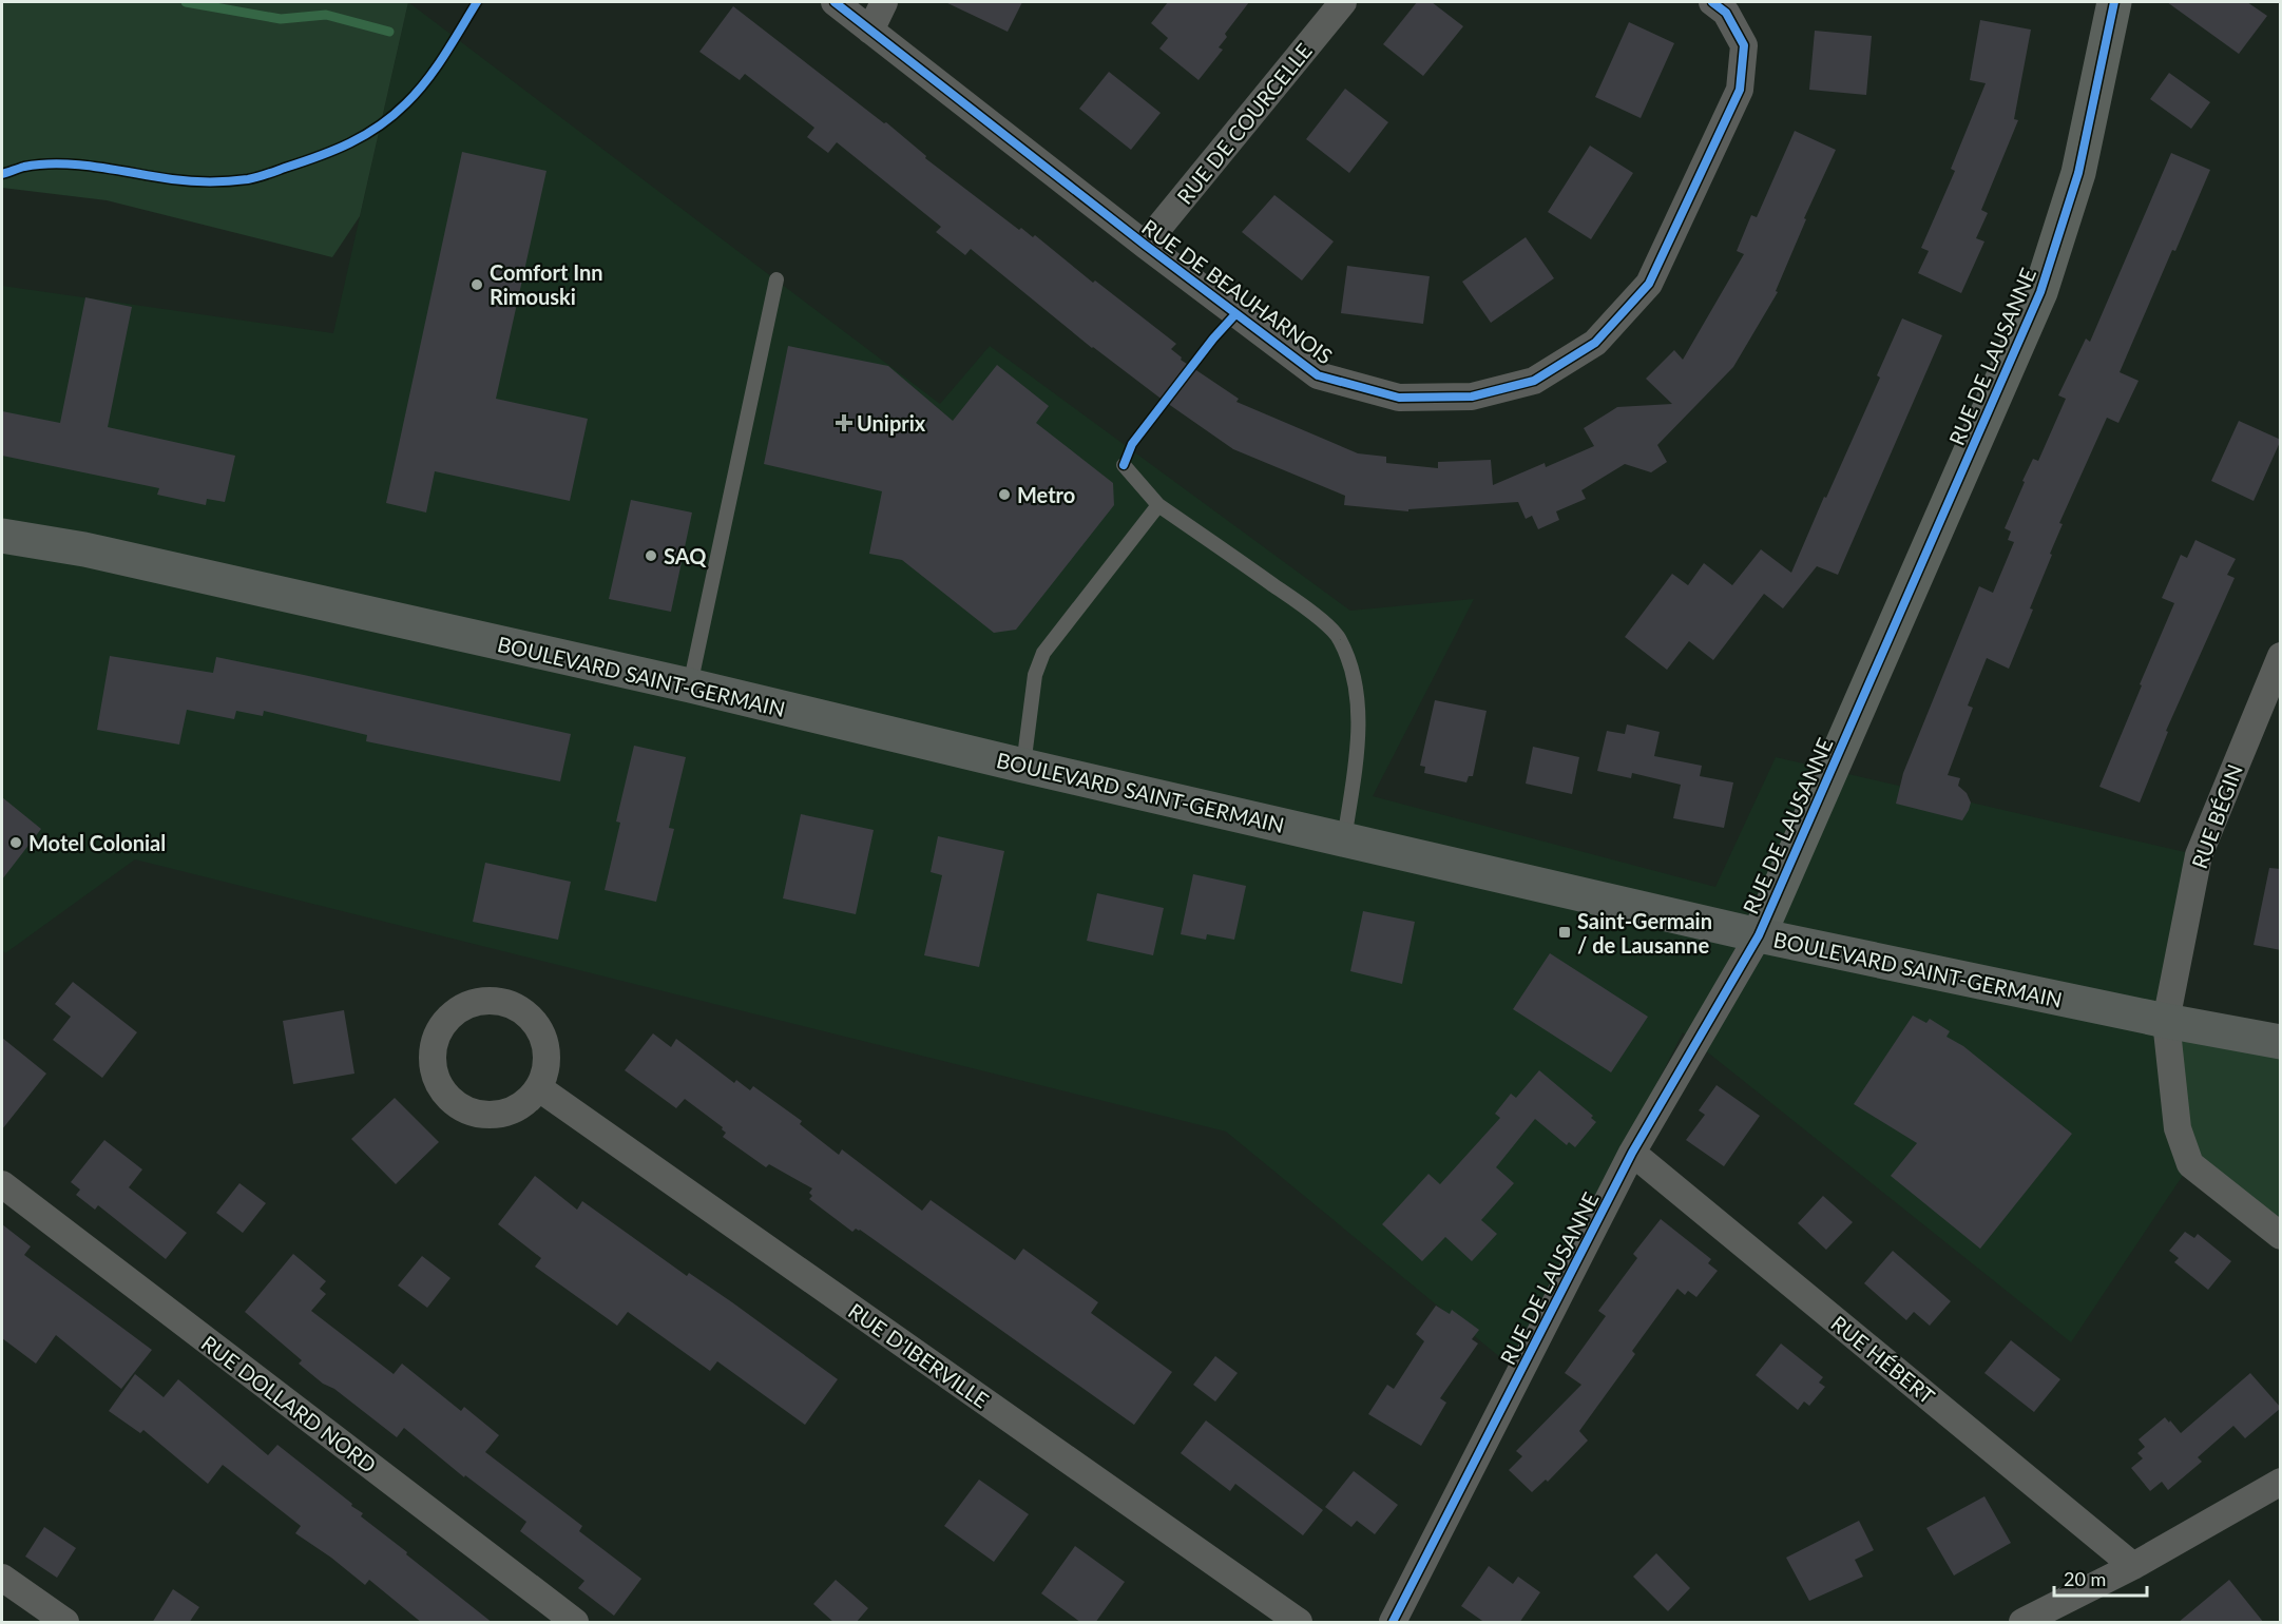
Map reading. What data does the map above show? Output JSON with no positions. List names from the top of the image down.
{
  "streets": {
    "main road": ["BOULEVARD SAINT-GERMAIN"],
    "street": [
      "RUE DE COURCELLE",
      "RUE DE BEAUHARNOIS",
      "RUE DE LAUSANNE",
      "RUE BÉGIN",
      "RUE D'IBERVILLE",
      "RUE HÉBERT",
      "RUE DOLLARD NORD"
    ]
  },
  "crossings": [
    ["RUE DE COURCELLE", "RUE DE BEAUHARNOIS"],
    ["RUE DE LAUSANNE", "BOULEVARD SAINT-GERMAIN"],
    ["RUE DE LAUSANNE", "RUE HÉBERT"],
    ["BOULEVARD SAINT-GERMAIN", "RUE BÉGIN"]
  ],
  "places": {
    "other": [
      "Comfort Inn Rimouski",
      "Metro",
      "SAQ",
      "Motel Colonial"
    ],
    "health": ["Uniprix"],
    "transit": ["Saint-Germain / de Lausanne"]
  },
  "scale_bar": "20 m"
}
